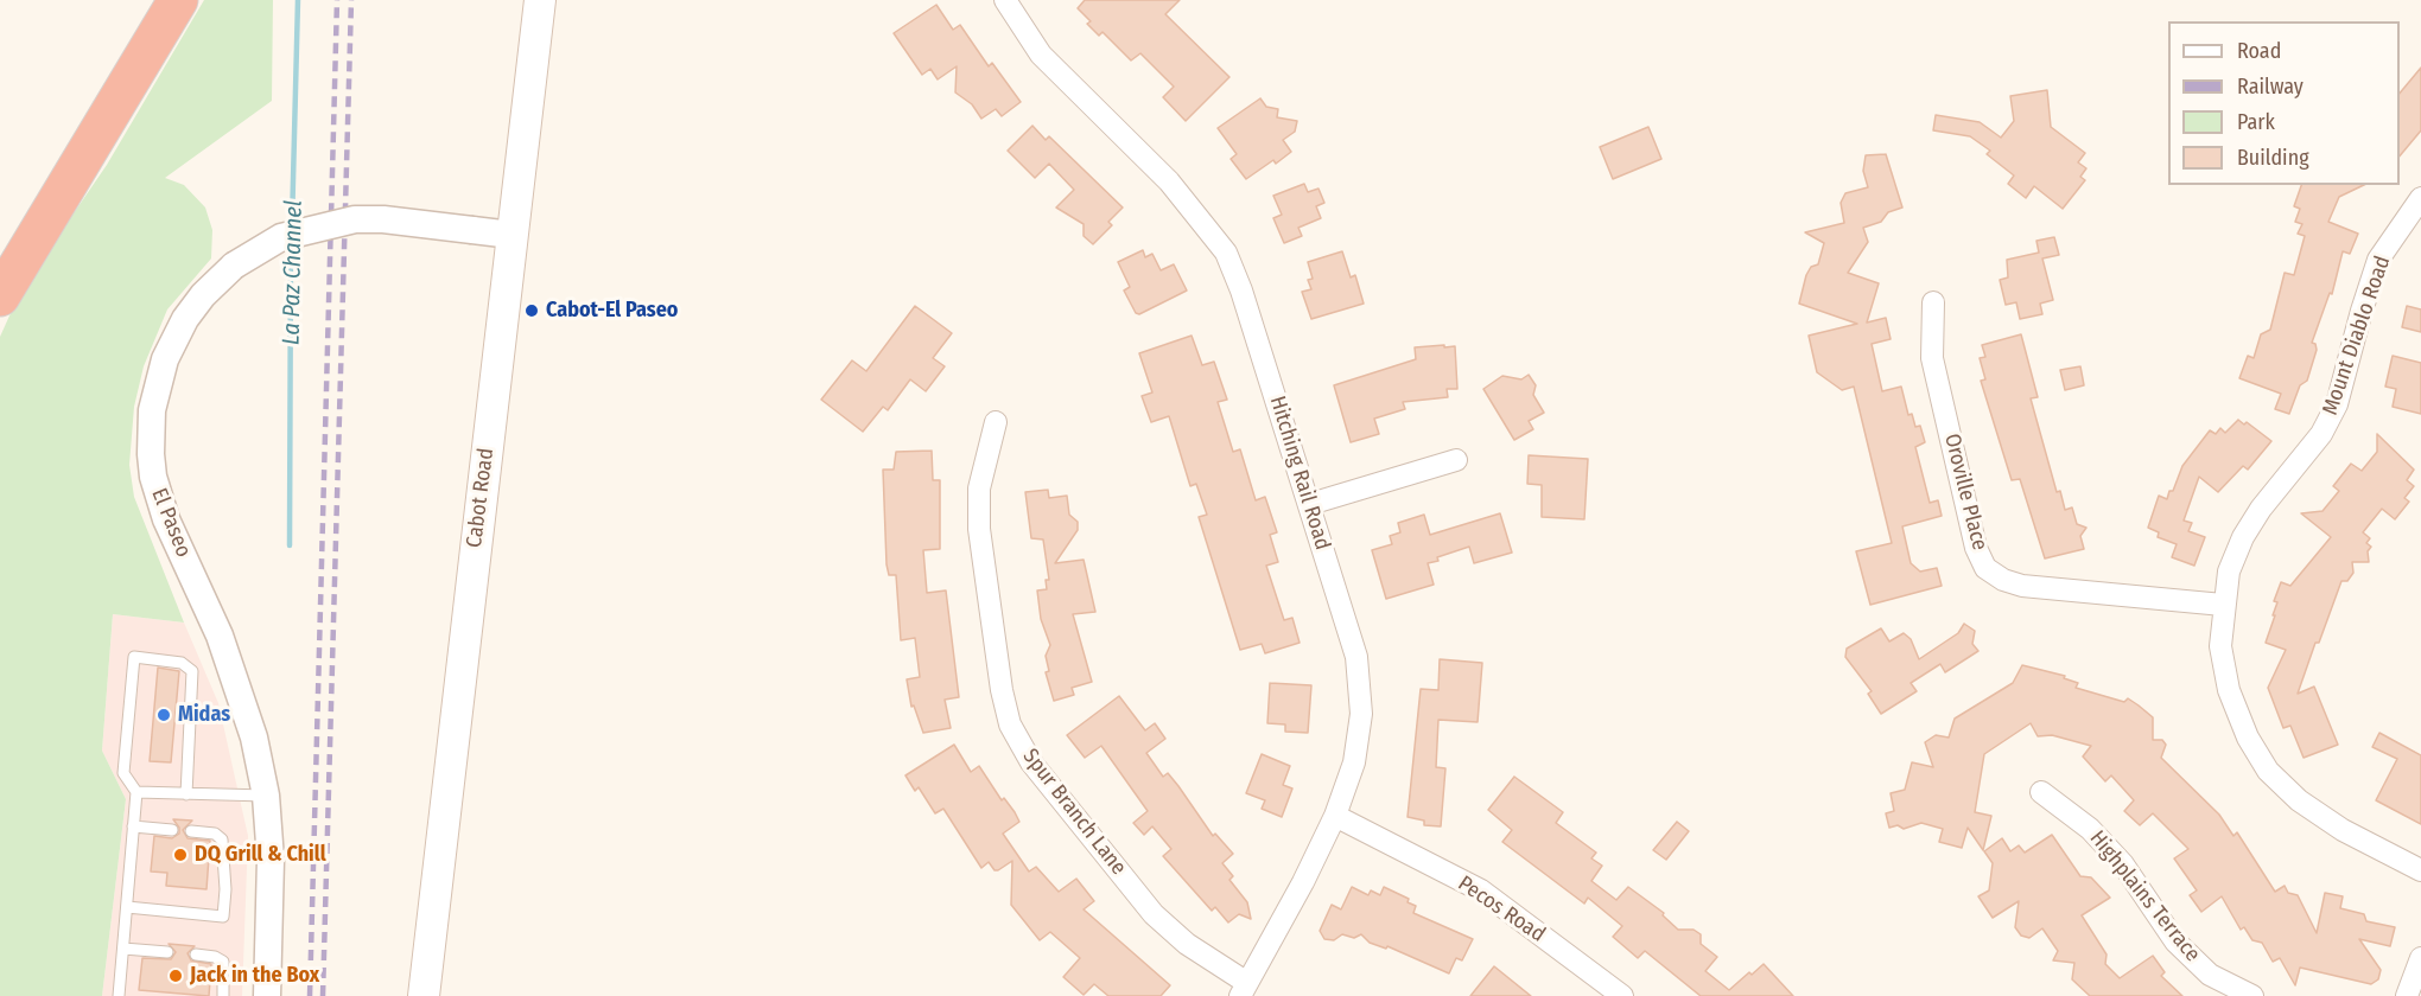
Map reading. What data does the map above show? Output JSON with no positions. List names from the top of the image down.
{
  "streets": {
    "main road": ["Cabot Road"],
    "street": [
      "Mount Diablo Road",
      "Hitching Rail Road",
      "Oroville Place",
      "El Paseo",
      "Spur Branch Lane",
      "Highplains Terrace",
      "Pecos Road"
    ]
  },
  "crossings": [
    ["Mount Diablo Road", "Oroville Place"],
    ["Hitching Rail Road", "Spur Branch Lane"],
    ["Hitching Rail Road", "Pecos Road"],
    ["Cabot Road", "El Paseo"]
  ],
  "water": ["La Paz Channel"],
  "places": [
    "Cabot-El Paseo",
    "Midas",
    "DQ Grill & Chill",
    "Jack in the Box"
  ],
  "legend": [
    "Road",
    "Railway",
    "Park",
    "Building"
  ]
}
